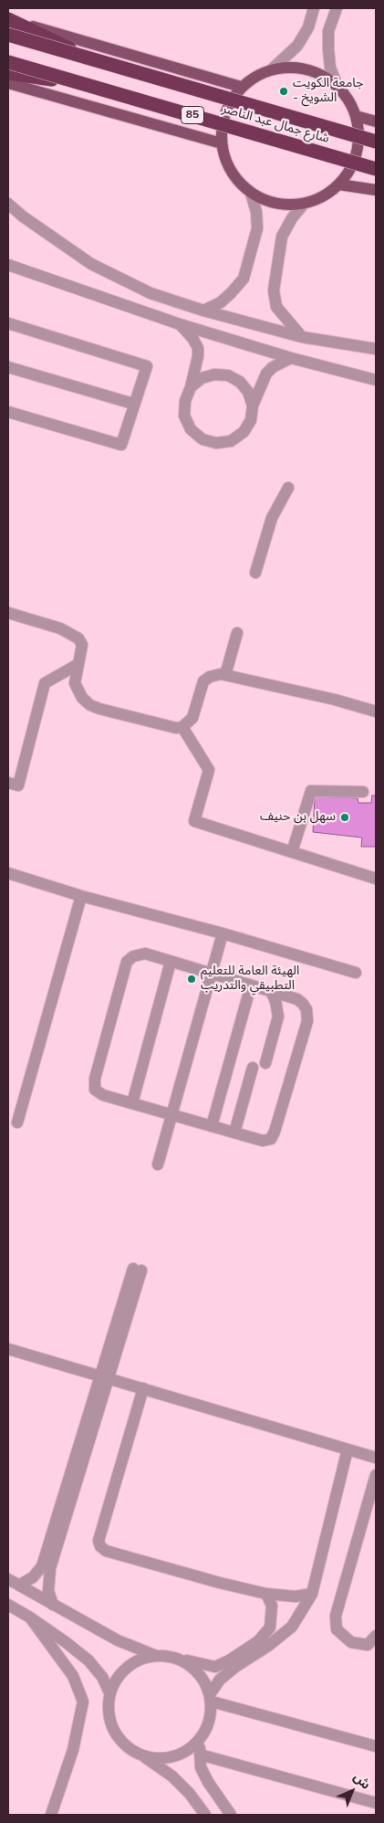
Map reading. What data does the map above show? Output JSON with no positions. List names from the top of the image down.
{
  "streets": {
    "highway": ["85", "شارع جمال عبد الناصر"]
  },
  "places": ["جامعة الكويت - الشويخ", "سهل بن حنيف", "الهيئة العامة للتعليم التطبيقي والتدريب"],
  "north": "top right"
}
